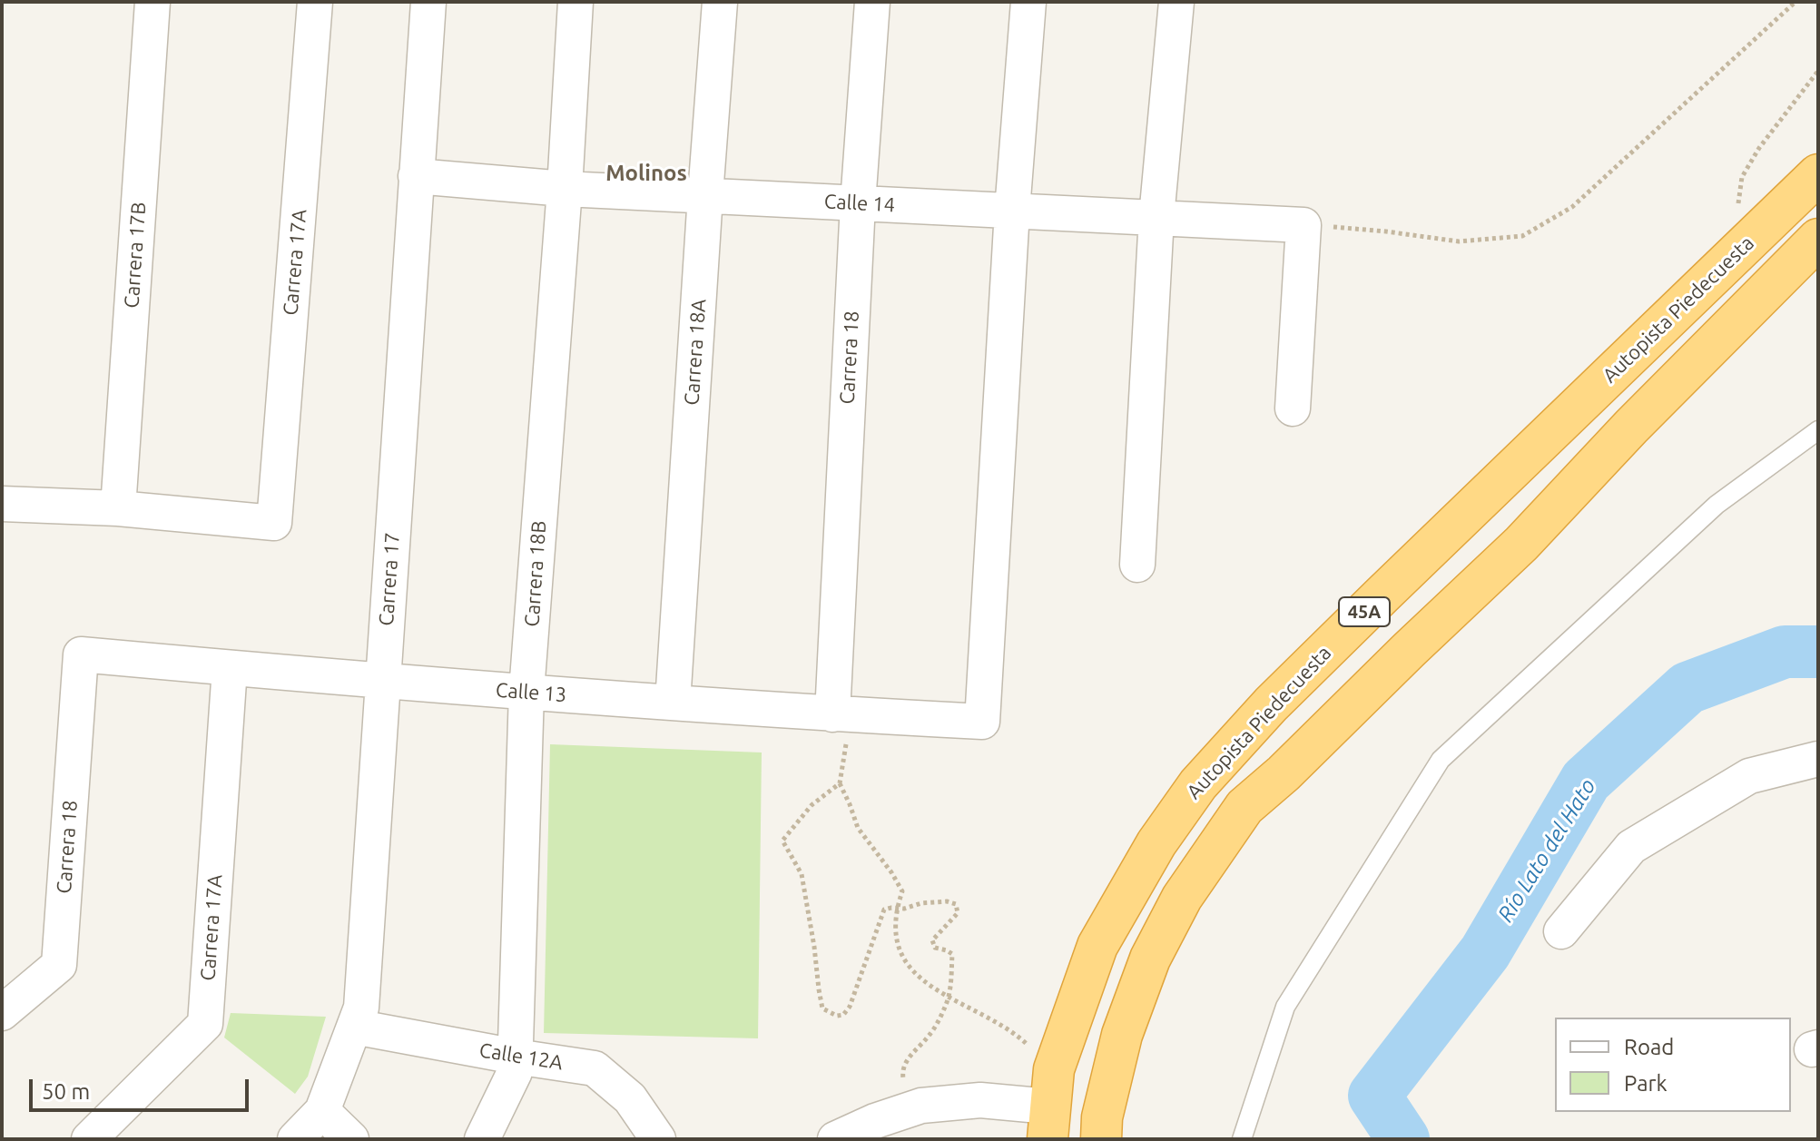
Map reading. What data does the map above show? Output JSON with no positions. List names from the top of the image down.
{
  "streets": {
    "highway": ["Autopista Piedecuesta", "45A"],
    "street": [
      "Calle 14",
      "Carrera 17B",
      "Carrera 17A",
      "Carrera 18A",
      "Carrera 18",
      "Carrera 18B",
      "Carrera 17",
      "Calle 13",
      "Calle 12A"
    ]
  },
  "crossings": [
    ["Calle 14", "Carrera 18A"],
    ["Calle 14", "Carrera 18"],
    ["Calle 14", "Carrera 18B"],
    ["Calle 14", "Carrera 17"],
    ["Calle 14", "Calle 13"],
    ["Carrera 17B", "Carrera 17A"],
    ["Carrera 17A", "Calle 13"],
    ["Carrera 18A", "Calle 13"],
    ["Carrera 18", "Calle 13"],
    ["Carrera 18B", "Calle 13"],
    ["Carrera 18B", "Calle 12A"],
    ["Carrera 17", "Calle 13"],
    ["Carrera 17", "Calle 12A"]
  ],
  "districts": ["Molinos"],
  "water": ["Río Lato del Hato"],
  "legend": ["Road", "Park"],
  "scale_bar": "50 m"
}
